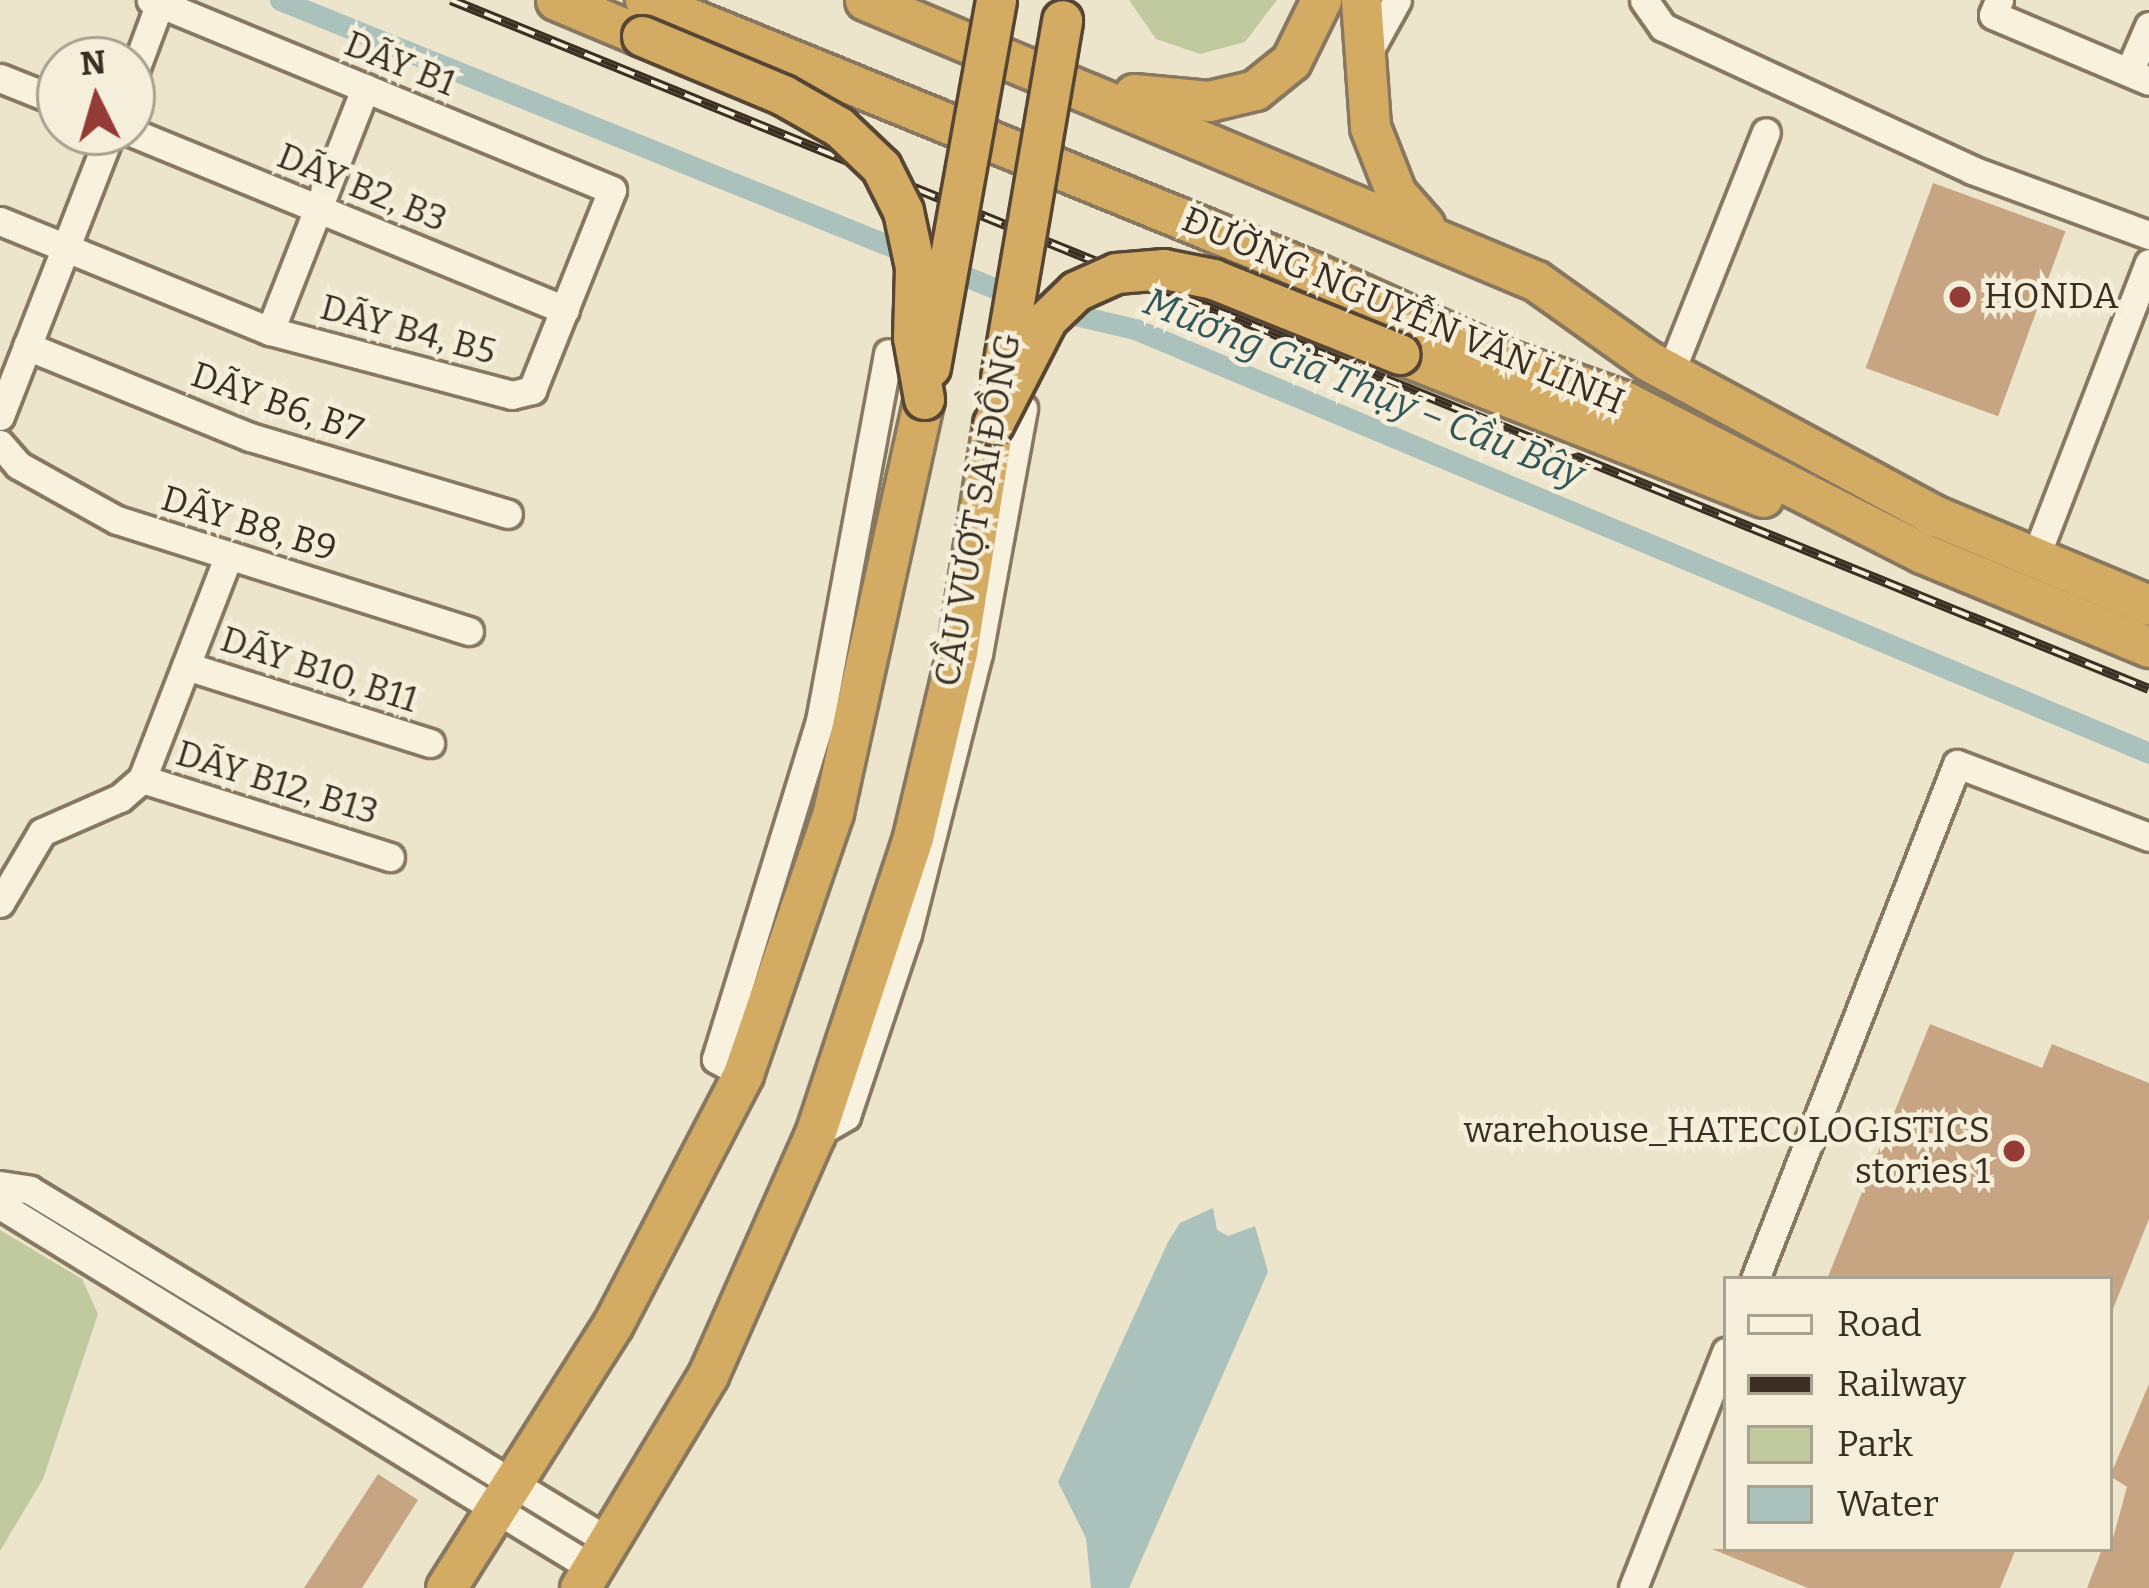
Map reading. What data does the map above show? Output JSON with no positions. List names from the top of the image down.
{
  "streets": {
    "highway": ["ĐƯỜNG NGUYỄN VĂN LINH", "CẦU VƯỢT SÀI ĐỒNG"],
    "street": [
      "DÃY B1",
      "DÃY B2, B3",
      "DÃY B4, B5",
      "DÃY B6, B7",
      "DÃY B8, B9",
      "DÃY B10, B11",
      "DÃY B12, B13"
    ]
  },
  "crossings": [
    ["DÃY B1", "DÃY B4, B5"],
    ["DÃY B2, B3", "DÃY B4, B5"]
  ],
  "water": ["Mương Gia Thụy – Cầu Bây"],
  "places": ["HONDA", "warehouse_HATECOLOGISTICS stories 1"],
  "legend": [
    "Road",
    "Railway",
    "Park",
    "Water"
  ],
  "north": "top"
}
